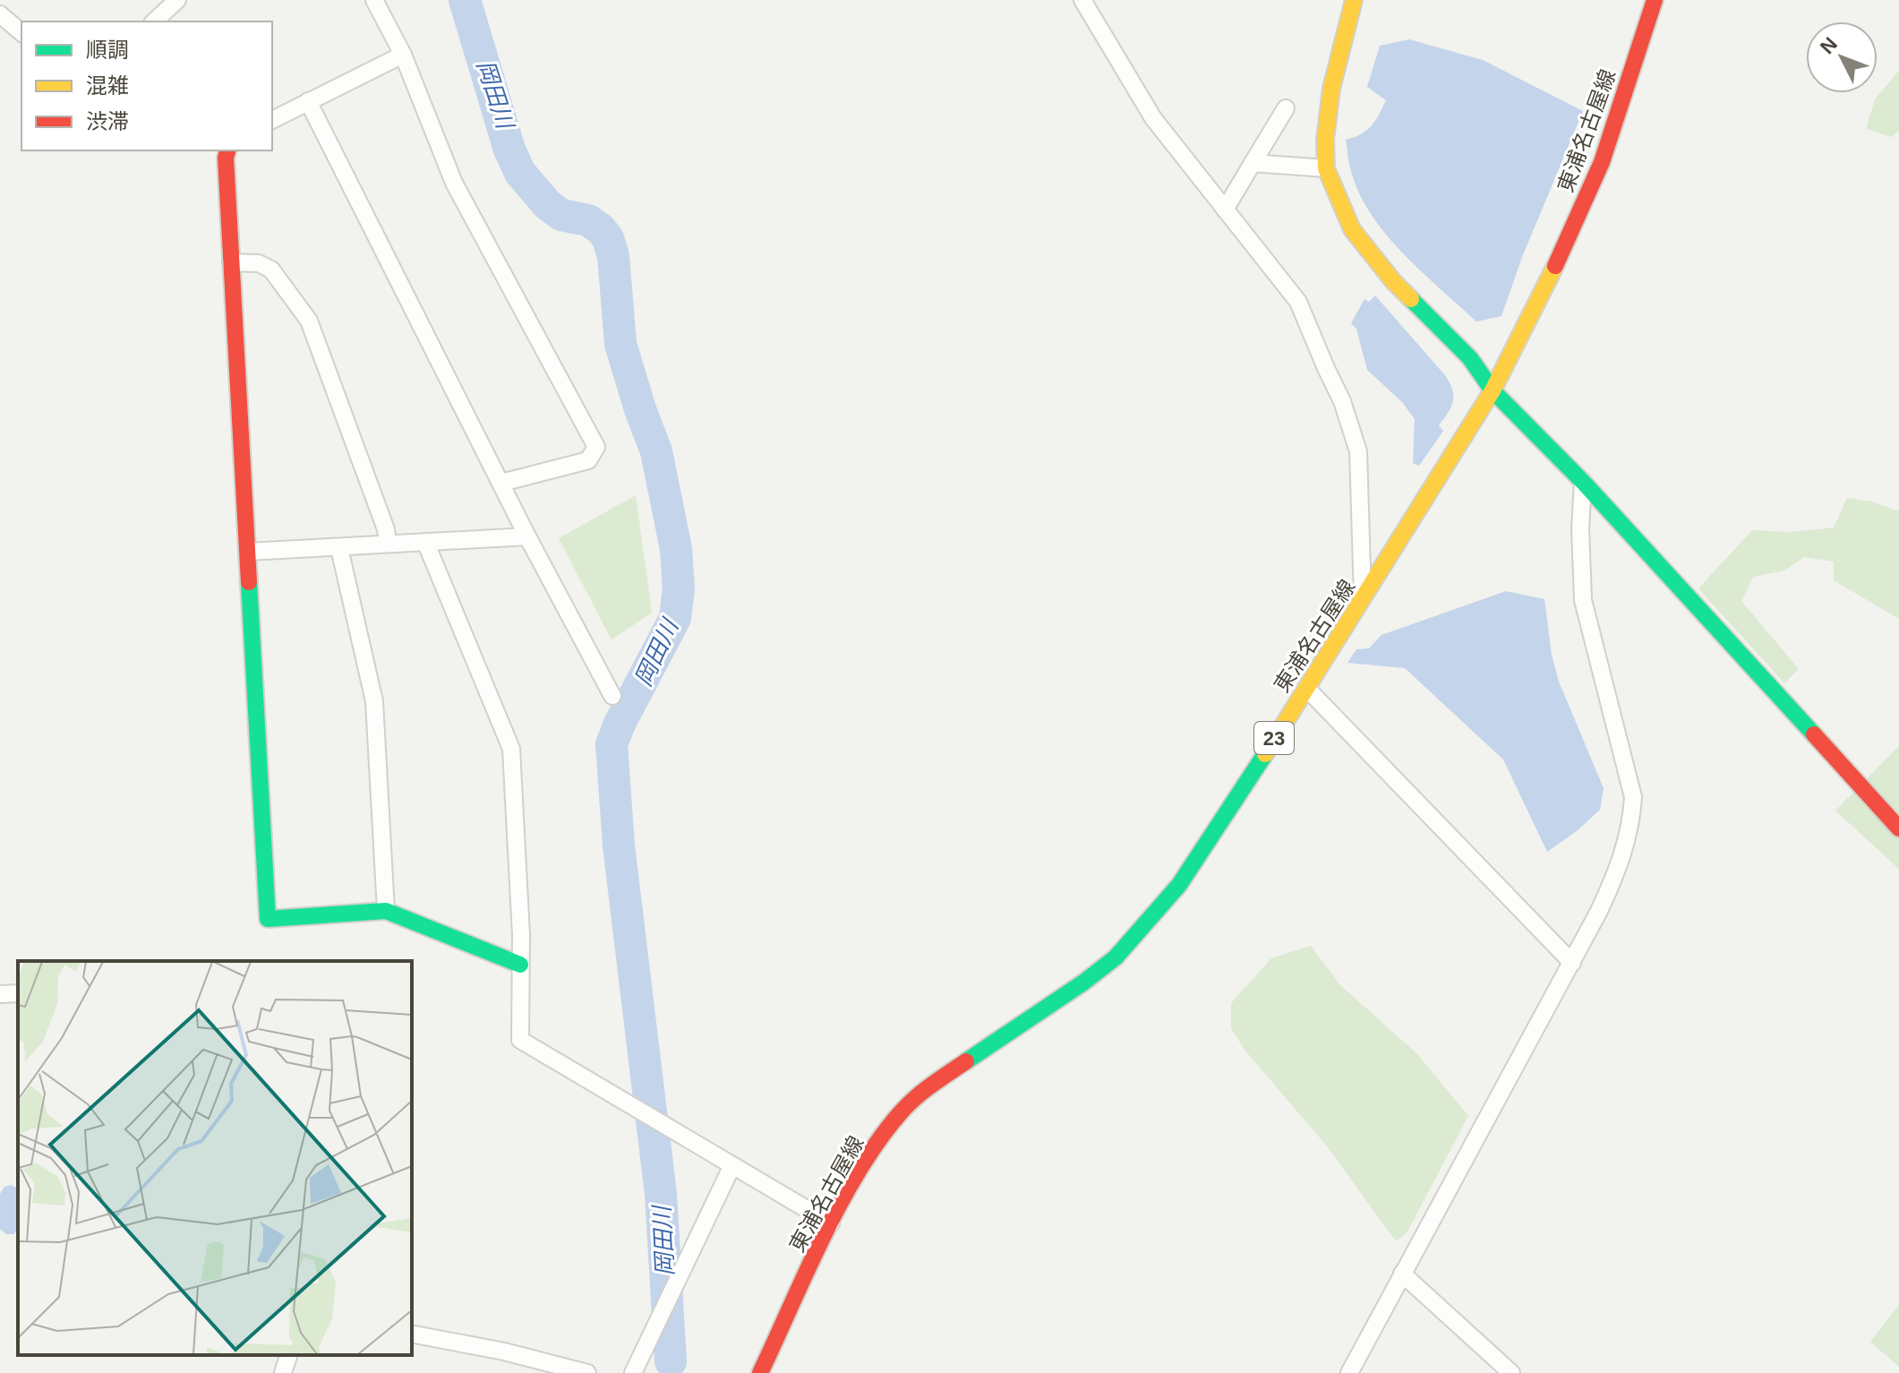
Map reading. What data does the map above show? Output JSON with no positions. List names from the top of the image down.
{
  "streets": {
    "street": ["東浦名古屋線", "23"]
  },
  "water": ["岡田川"],
  "legend": ["順調", "混雑", "渋滞"],
  "north": "top left"
}
